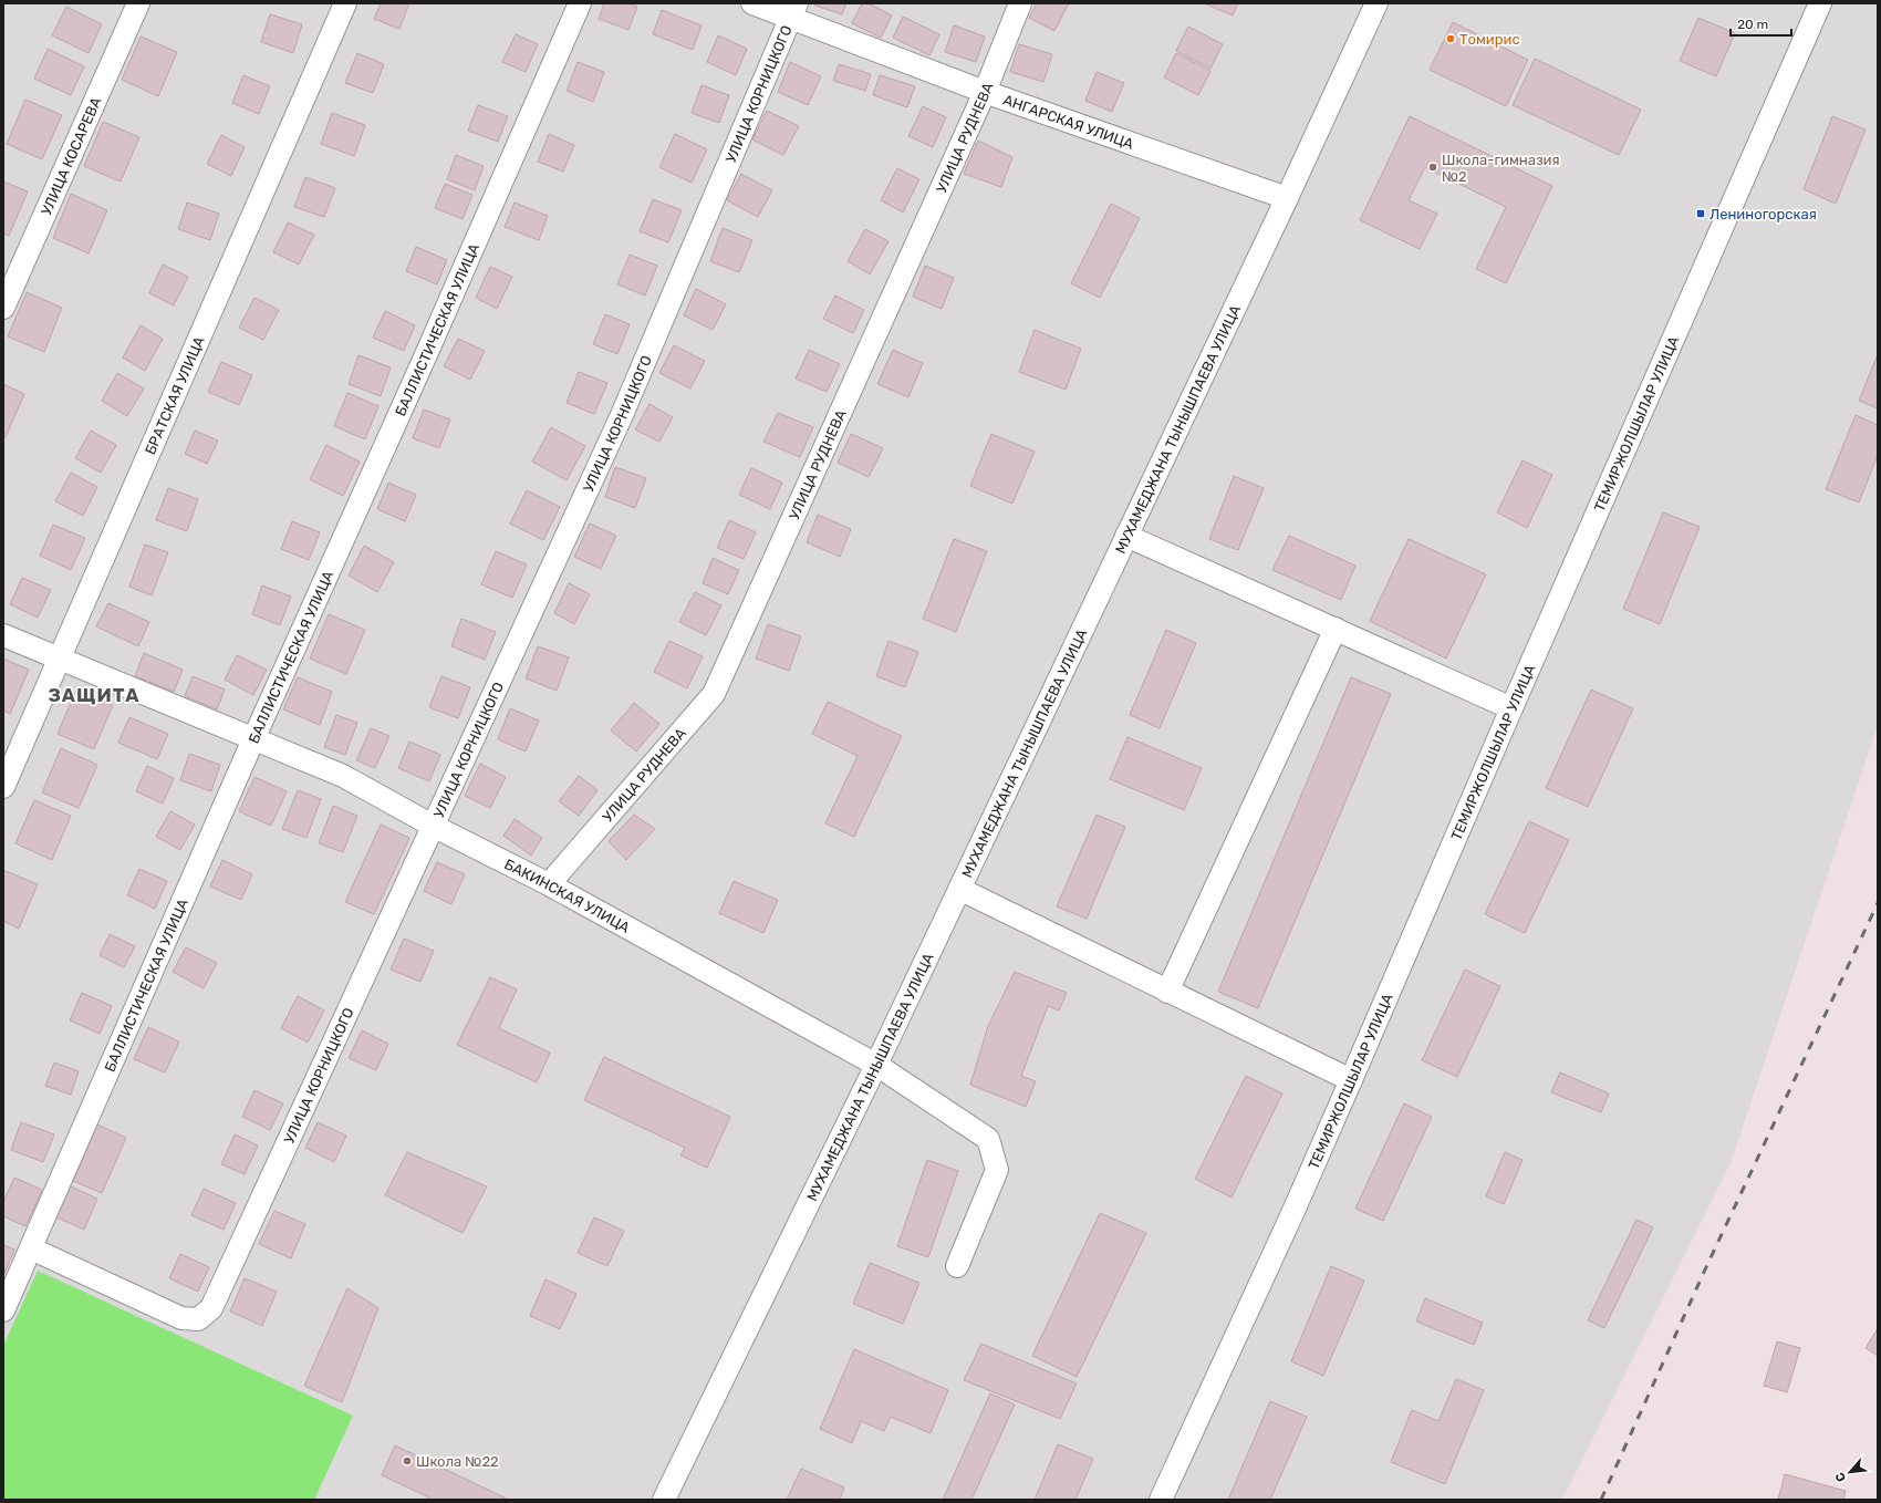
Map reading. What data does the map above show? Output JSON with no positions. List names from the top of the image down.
{
  "streets": {
    "street": [
      "УЛИЦА КОРНИЦКОГО",
      "АНГАРСКАЯ УЛИЦА",
      "УЛИЦА РУДНЕВА",
      "УЛИЦА КОСАРЕВА",
      "БАЛЛИСТИЧЕСКАЯ УЛИЦА",
      "БРАТСКАЯ УЛИЦА",
      "ТЕМИРЖОЛШЫЛАР УЛИЦА",
      "МУХАМЕДЖАНА ТЫНЫШПАЕВА УЛИЦА",
      "БАКИНСКАЯ УЛИЦА"
    ]
  },
  "crossings": [
    ["УЛИЦА КОРНИЦКОГО", "АНГАРСКАЯ УЛИЦА"],
    ["УЛИЦА КОРНИЦКОГО", "БАЛЛИСТИЧЕСКАЯ УЛИЦА"],
    ["УЛИЦА КОРНИЦКОГО", "БАКИНСКАЯ УЛИЦА"],
    ["АНГАРСКАЯ УЛИЦА", "УЛИЦА РУДНЕВА"],
    ["АНГАРСКАЯ УЛИЦА", "МУХАМЕДЖАНА ТЫНЫШПАЕВА УЛИЦА"],
    ["УЛИЦА РУДНЕВА", "БАКИНСКАЯ УЛИЦА"],
    ["БАЛЛИСТИЧЕСКАЯ УЛИЦА", "БАКИНСКАЯ УЛИЦА"],
    ["БРАТСКАЯ УЛИЦА", "БАКИНСКАЯ УЛИЦА"],
    ["МУХАМЕДЖАНА ТЫНЫШПАЕВА УЛИЦА", "БАКИНСКАЯ УЛИЦА"]
  ],
  "districts": ["ЗАЩИТА"],
  "places": {
    "other": ["Томирис", "Школа-гимназия №2", "Школа №22"],
    "transit": ["Лениногорская"]
  },
  "scale_bar": "20 m",
  "north": "bottom left"
}
